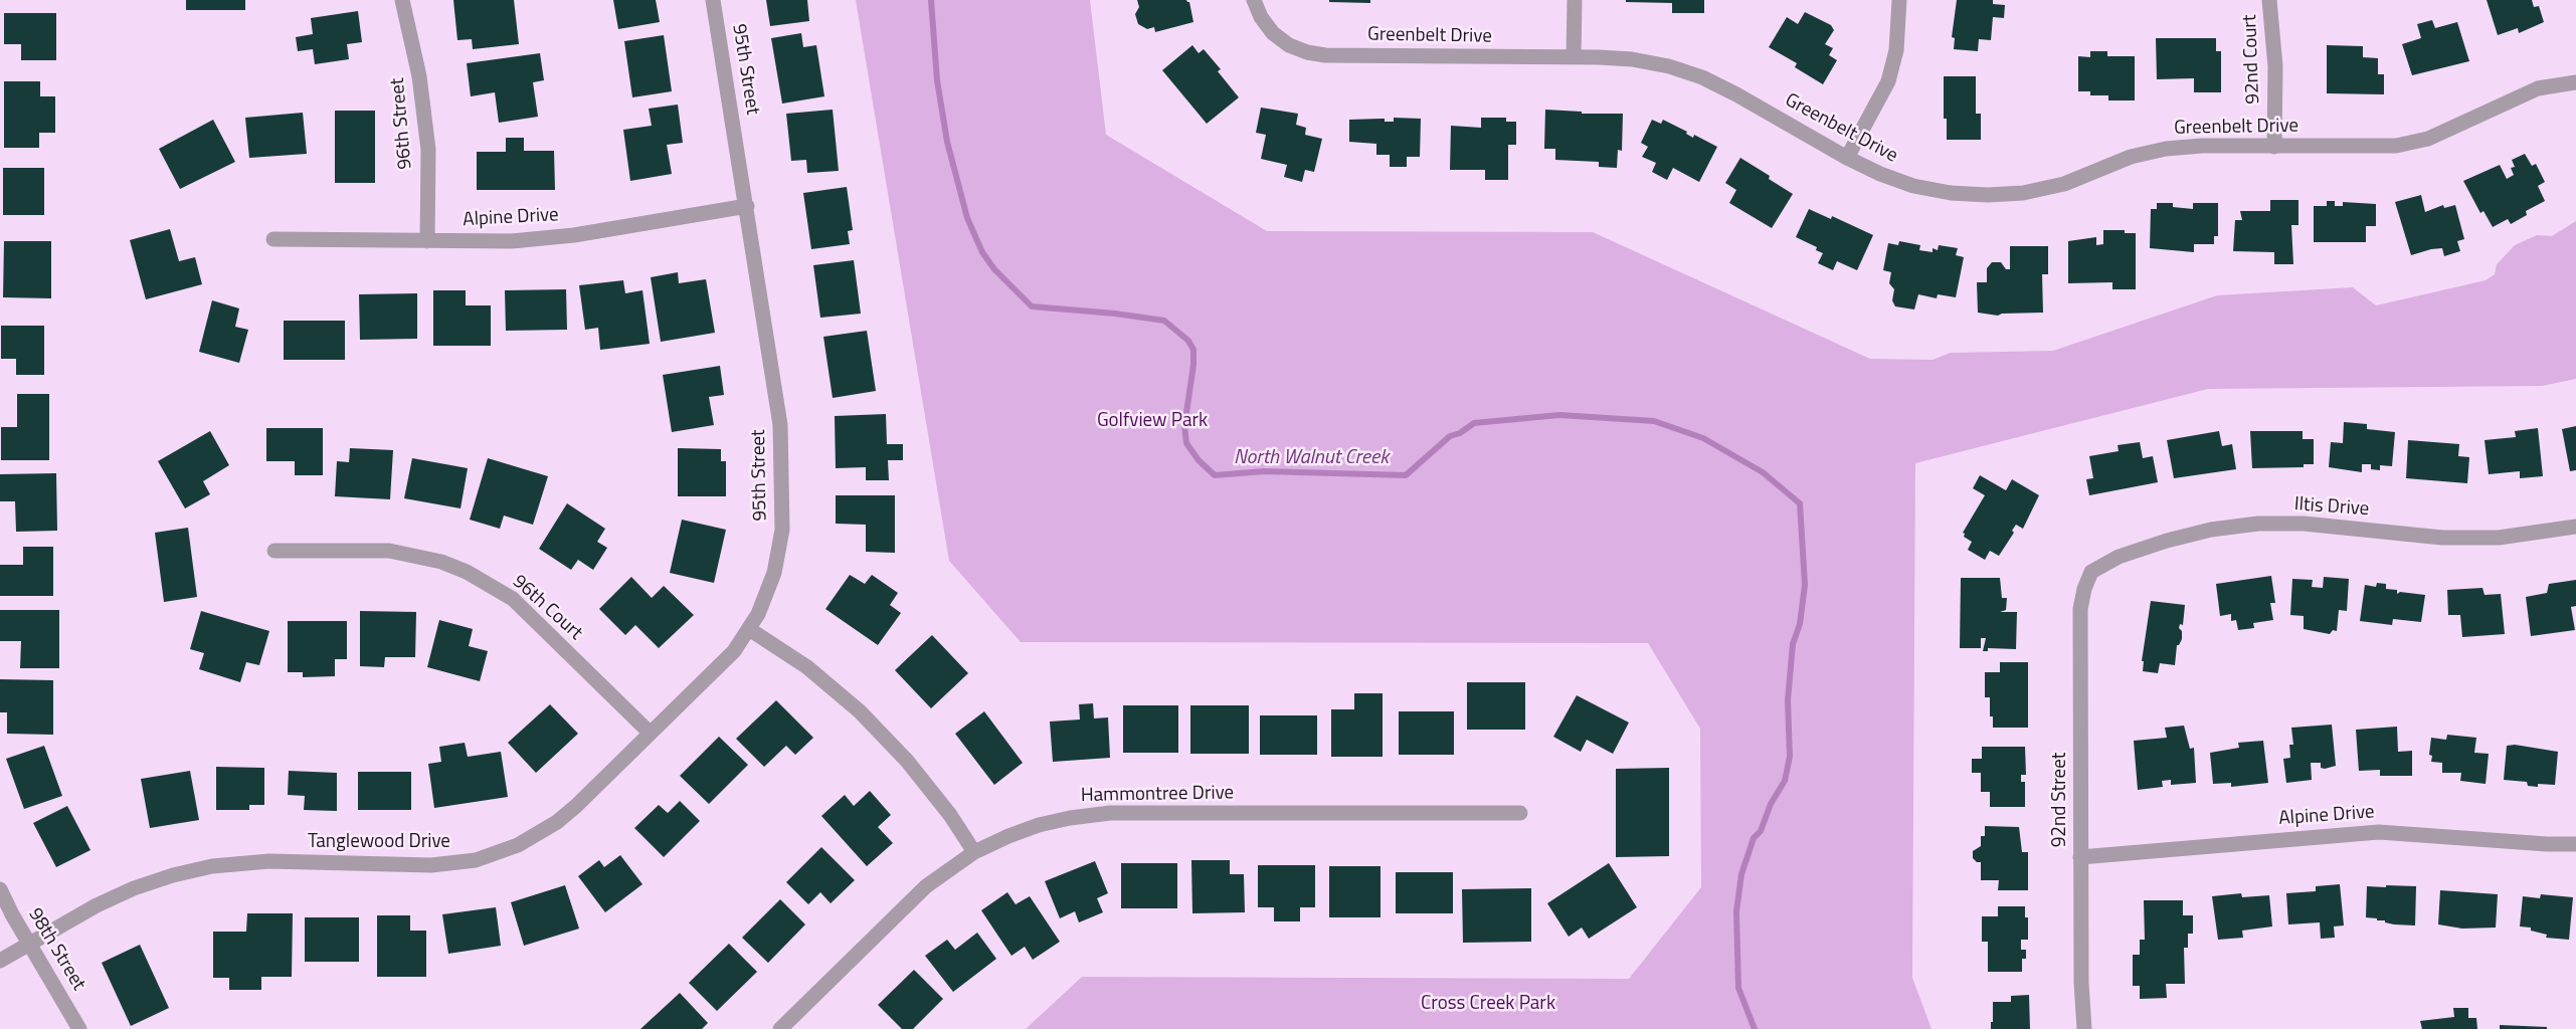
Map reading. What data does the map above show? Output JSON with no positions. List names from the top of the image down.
{
  "streets": {
    "street": [
      "Greenbelt Drive",
      "92nd Court",
      "95th Street",
      "96th Street",
      "Alpine Drive",
      "Iltis Drive",
      "96th Court",
      "Hammontree Drive",
      "92nd Street",
      "Tanglewood Drive",
      "98th Street"
    ]
  },
  "crossings": [
    ["Greenbelt Drive", "92nd Court"],
    ["95th Street", "Alpine Drive"],
    ["95th Street", "Tanglewood Drive"],
    ["96th Street", "Alpine Drive"],
    ["Alpine Drive", "92nd Street"],
    ["Iltis Drive", "92nd Street"],
    ["96th Court", "Tanglewood Drive"],
    ["Tanglewood Drive", "98th Street"]
  ],
  "water": ["North Walnut Creek"],
  "parks": ["Golfview Park", "Cross Creek Park"]
}
